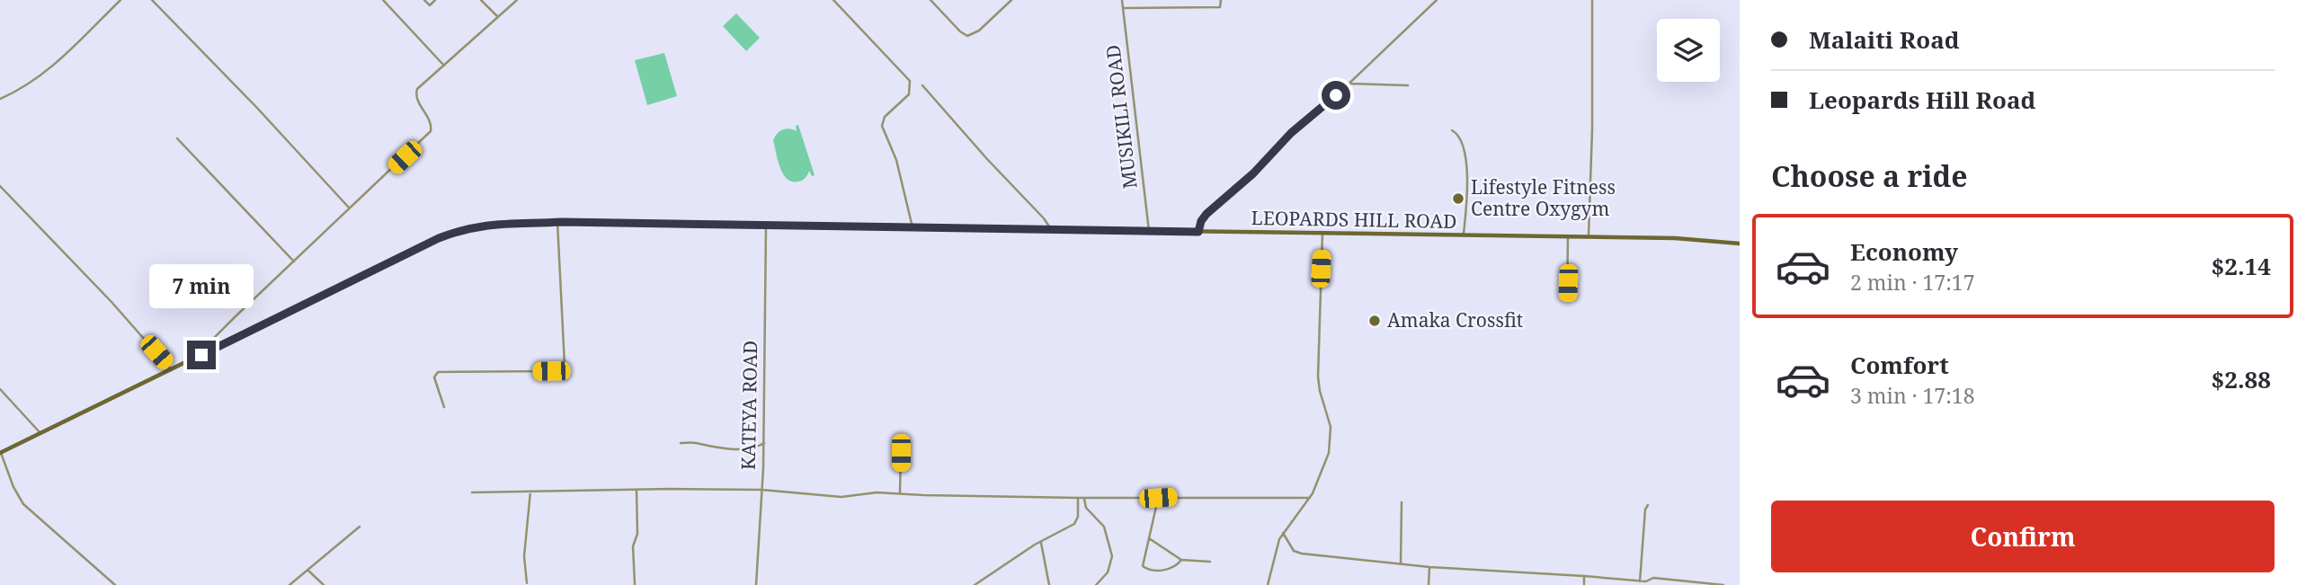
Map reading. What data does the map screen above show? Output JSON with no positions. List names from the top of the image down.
{
  "streets": {
    "main road": ["LEOPARDS HILL ROAD"],
    "street": ["MUSIKILI ROAD", "KATEYA ROAD"]
  },
  "crossings": [
    ["MUSIKILI ROAD", "LEOPARDS HILL ROAD"],
    ["LEOPARDS HILL ROAD", "KATEYA ROAD"]
  ],
  "places": ["Lifestyle Fitness Centre Oxygym", "Amaka Crossfit"],
  "page": {
    "banner": ["Malaiti Road", "Leopards Hill Road"],
    "heading": "Choose a ride",
    "list": [
      {
        "name": "Economy",
        "note": "2 min · 17:17",
        "value": "$2.14"
      },
      {
        "name": "Comfort",
        "note": "3 min · 17:18",
        "value": "$2.88"
      }
    ],
    "bubble": "7 min",
    "buttons": "Confirm"
  }
}
